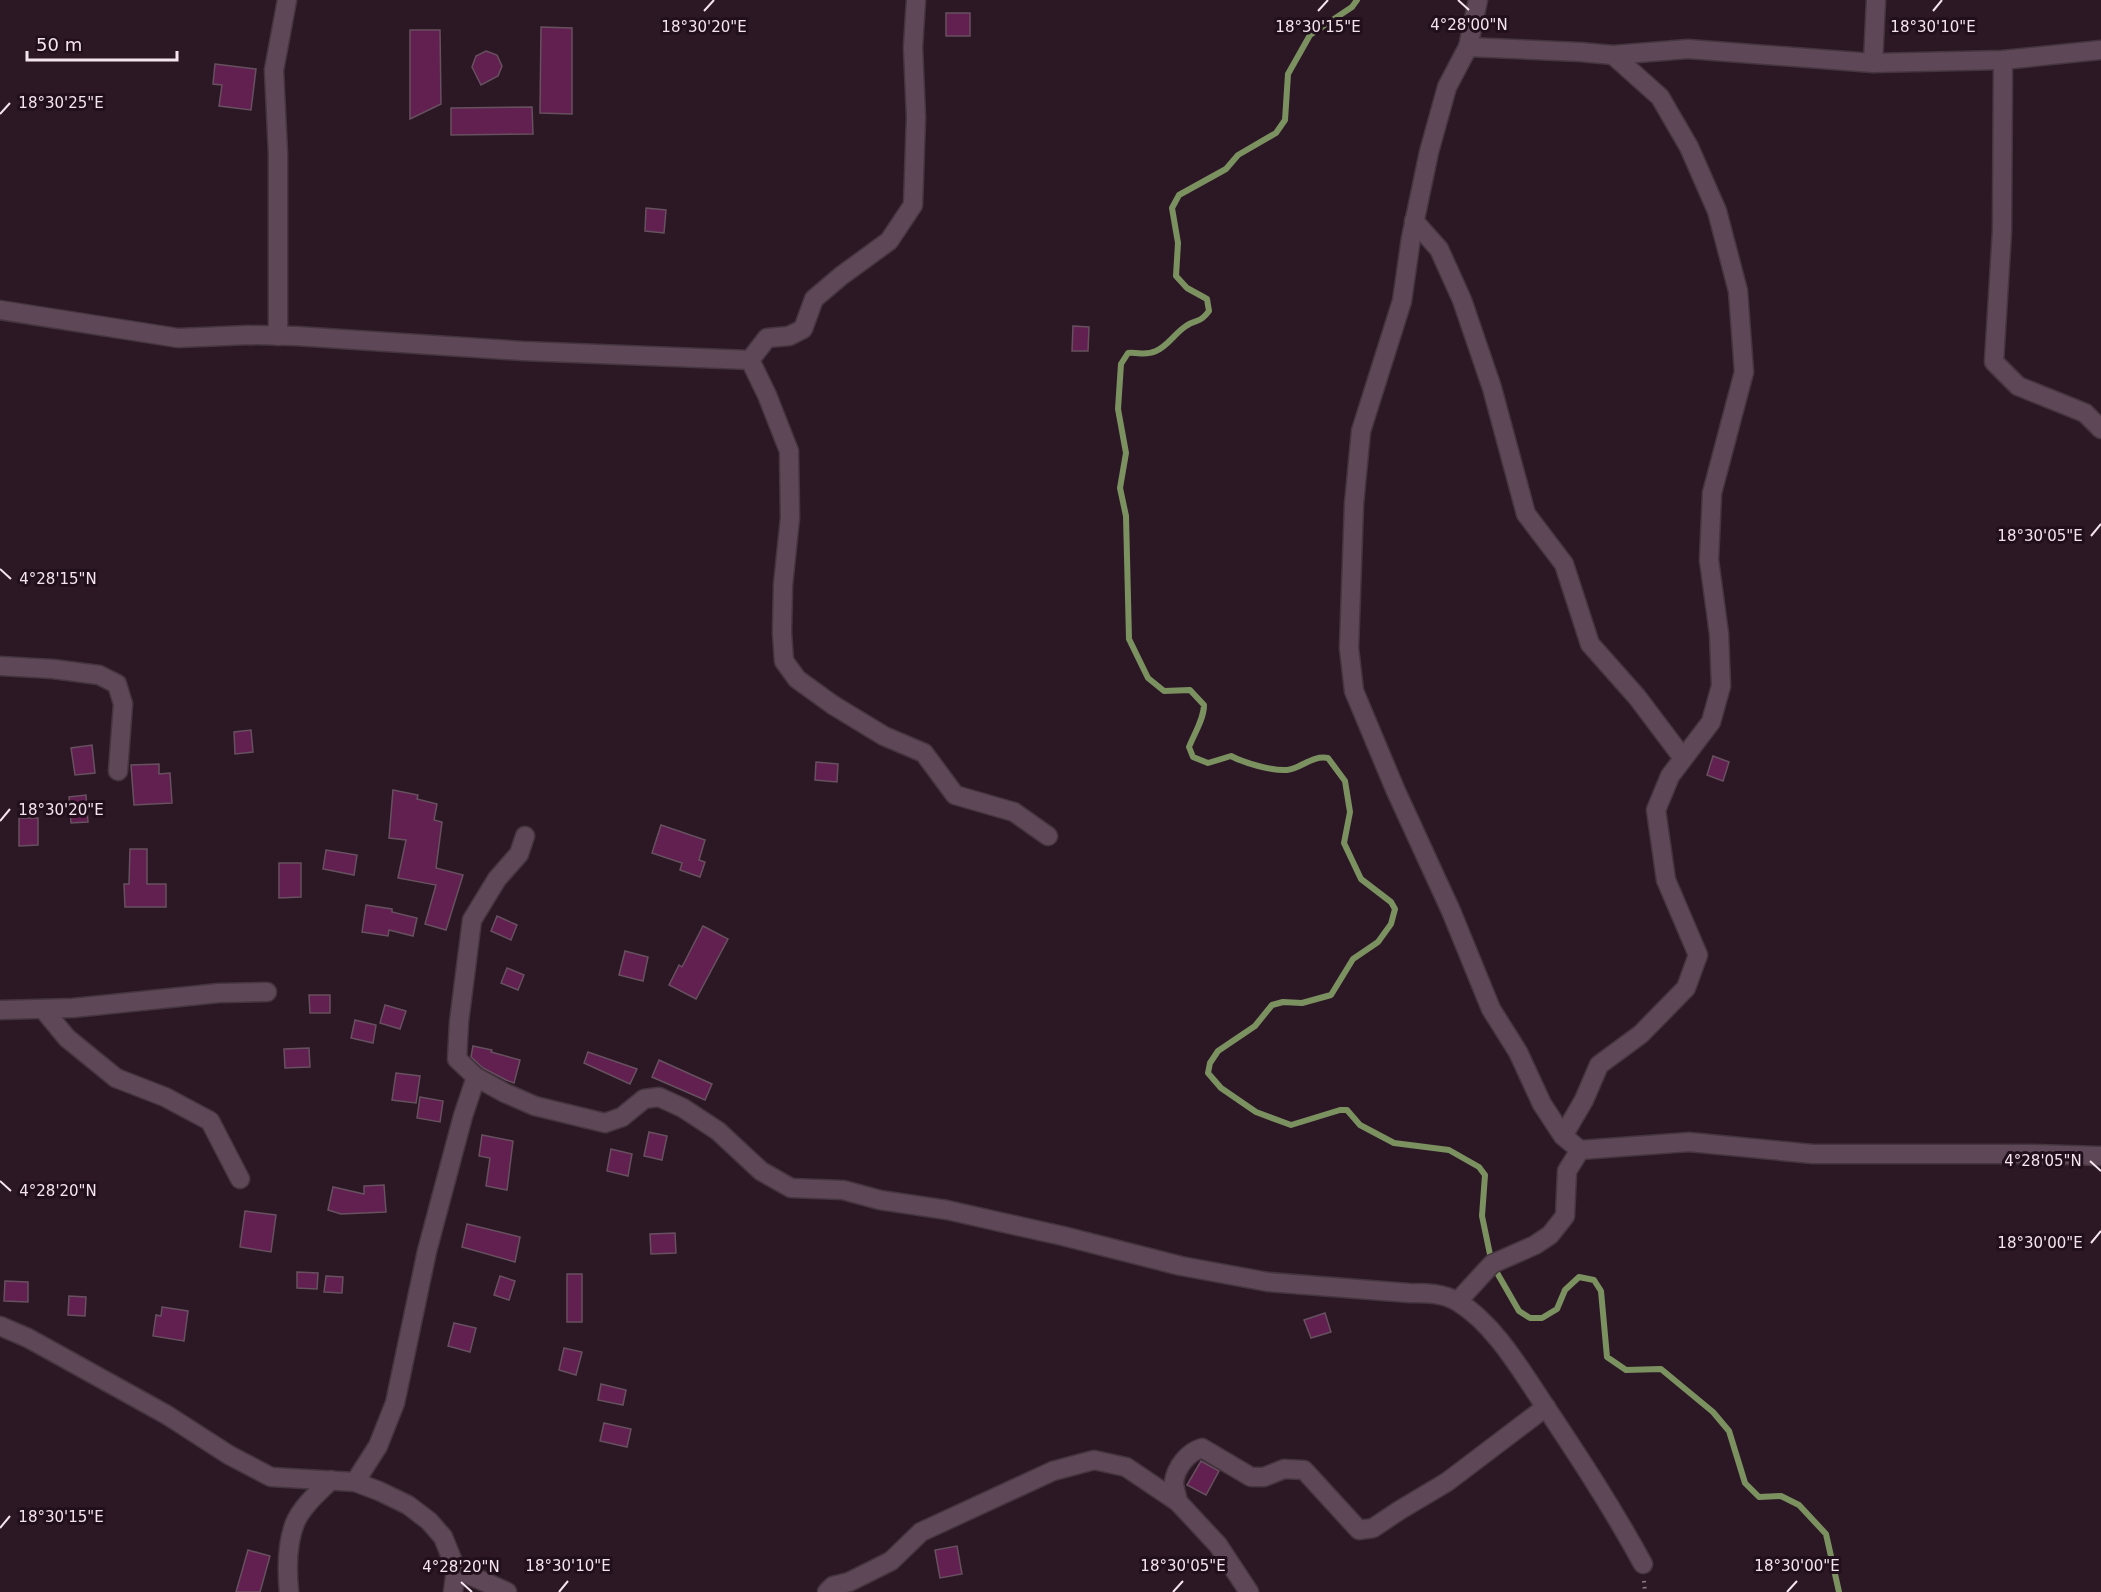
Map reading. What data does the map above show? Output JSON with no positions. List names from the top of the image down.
{
  "scale_bar": "50 m",
  "coordinates": [
    "4°28'00\"N",
    "18°30'20\"E",
    "18°30'15\"E",
    "18°30'10\"E",
    "18°30'25\"E",
    "18°30'05\"E",
    "4°28'15\"N",
    "4°28'05\"N",
    "4°28'20\"N",
    "18°30'00\"E"
  ]
}
